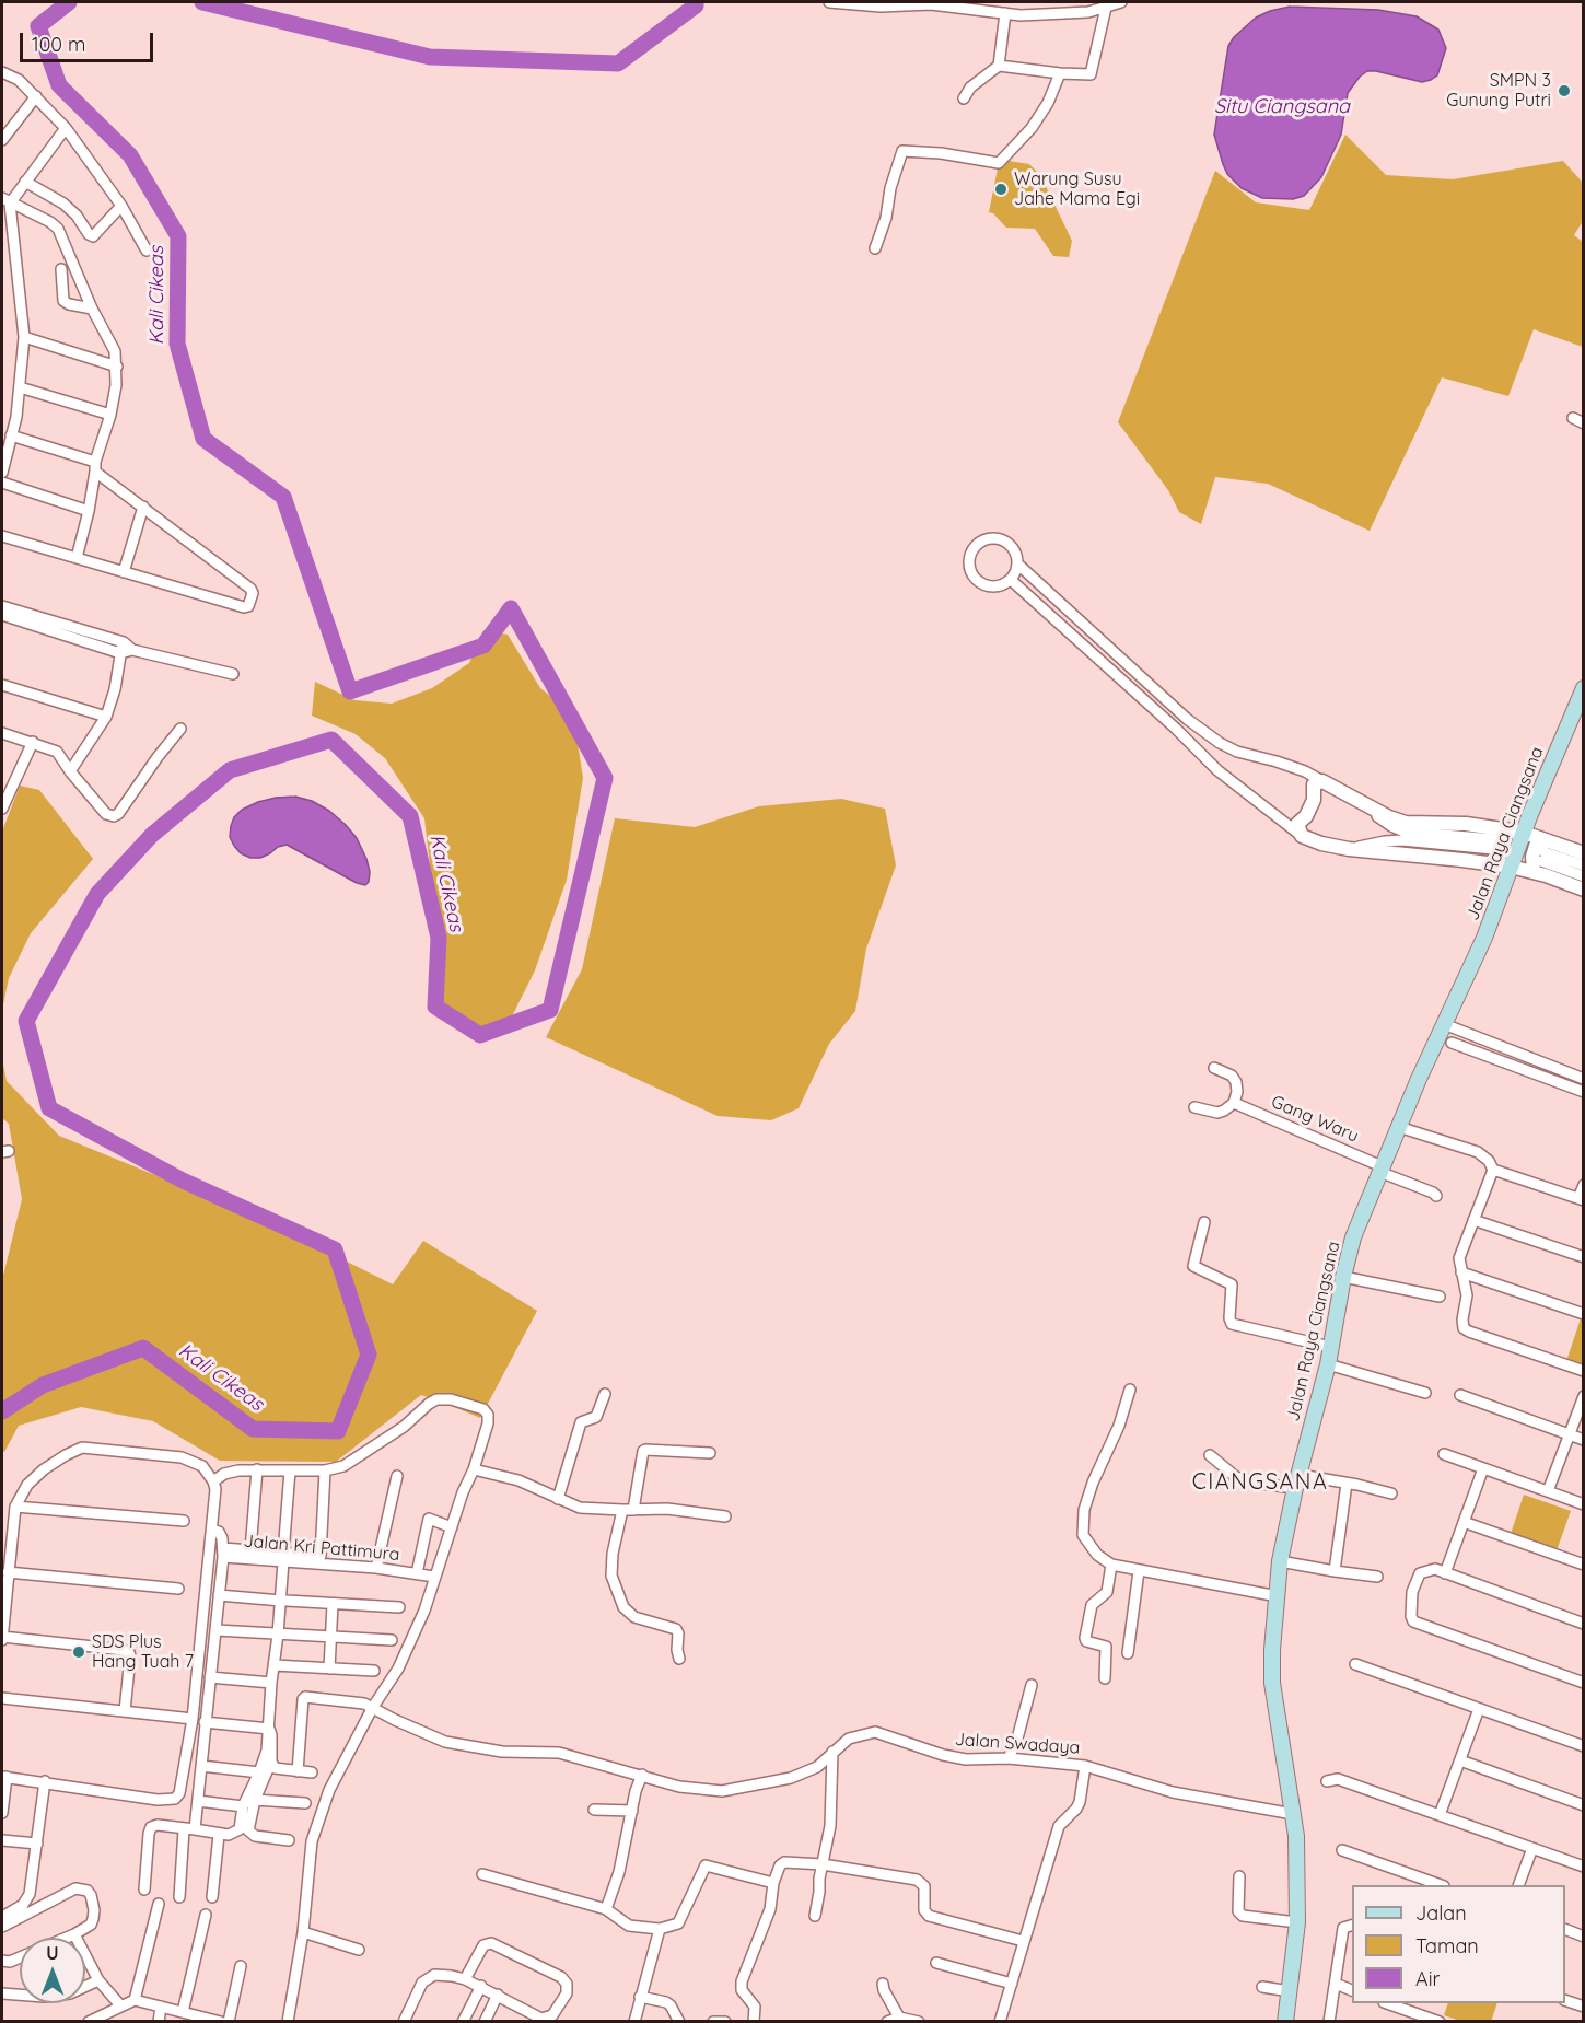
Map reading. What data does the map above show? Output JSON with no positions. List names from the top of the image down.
{
  "streets": {
    "main road": ["Jalan Raya Ciangsana"],
    "street": ["Gang Waru", "Jalan Kri Pattimura", "Jalan Swadaya"]
  },
  "crossings": [
    ["Jalan Raya Ciangsana", "Gang Waru"],
    ["Jalan Raya Ciangsana", "Jalan Swadaya"]
  ],
  "districts": ["CIANGSANA"],
  "water": ["Situ Ciangsana", "Kali Cikeas"],
  "places": ["SMPN 3 Gunung Putri", "Warung Susu Jahe Mama Egi", "SDS Plus Hang Tuah 7"],
  "legend": ["Jalan", "Taman", "Air"],
  "scale_bar": "100 m",
  "north": "top"
}
